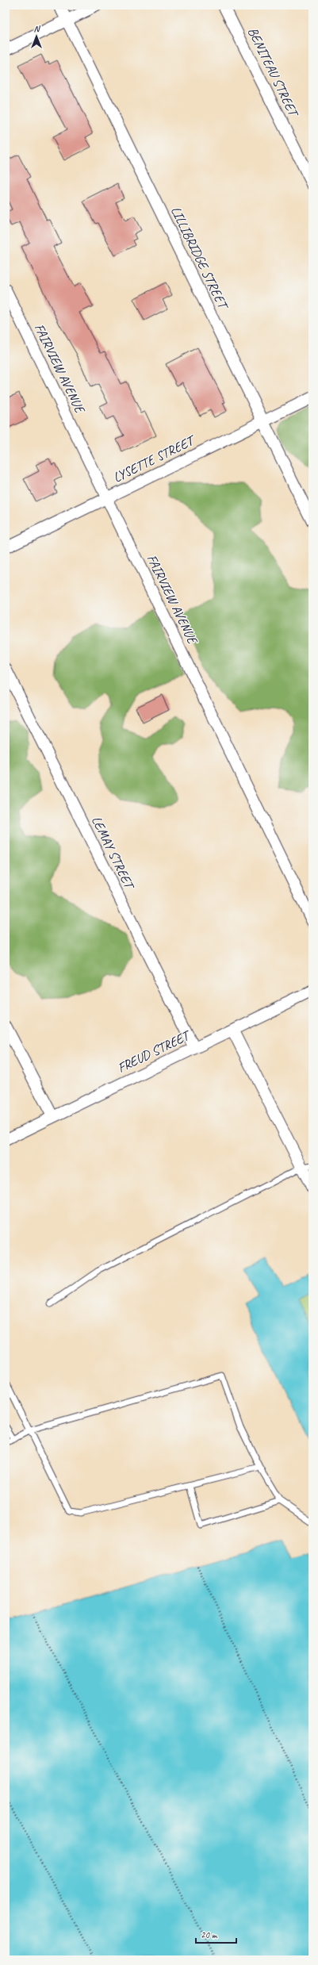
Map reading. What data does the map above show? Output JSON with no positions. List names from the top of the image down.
{
  "streets": {
    "street": [
      "BENITEAU STREET",
      "LILLIBRIDGE STREET",
      "FAIRVIEW AVENUE",
      "LYSETTE STREET",
      "LEMAY STREET",
      "FREUD STREET"
    ]
  },
  "crossings": [
    ["LILLIBRIDGE STREET", "LYSETTE STREET"],
    ["FAIRVIEW AVENUE", "LYSETTE STREET"],
    ["LEMAY STREET", "FREUD STREET"]
  ],
  "scale_bar": "20 m",
  "north": "top"
}
